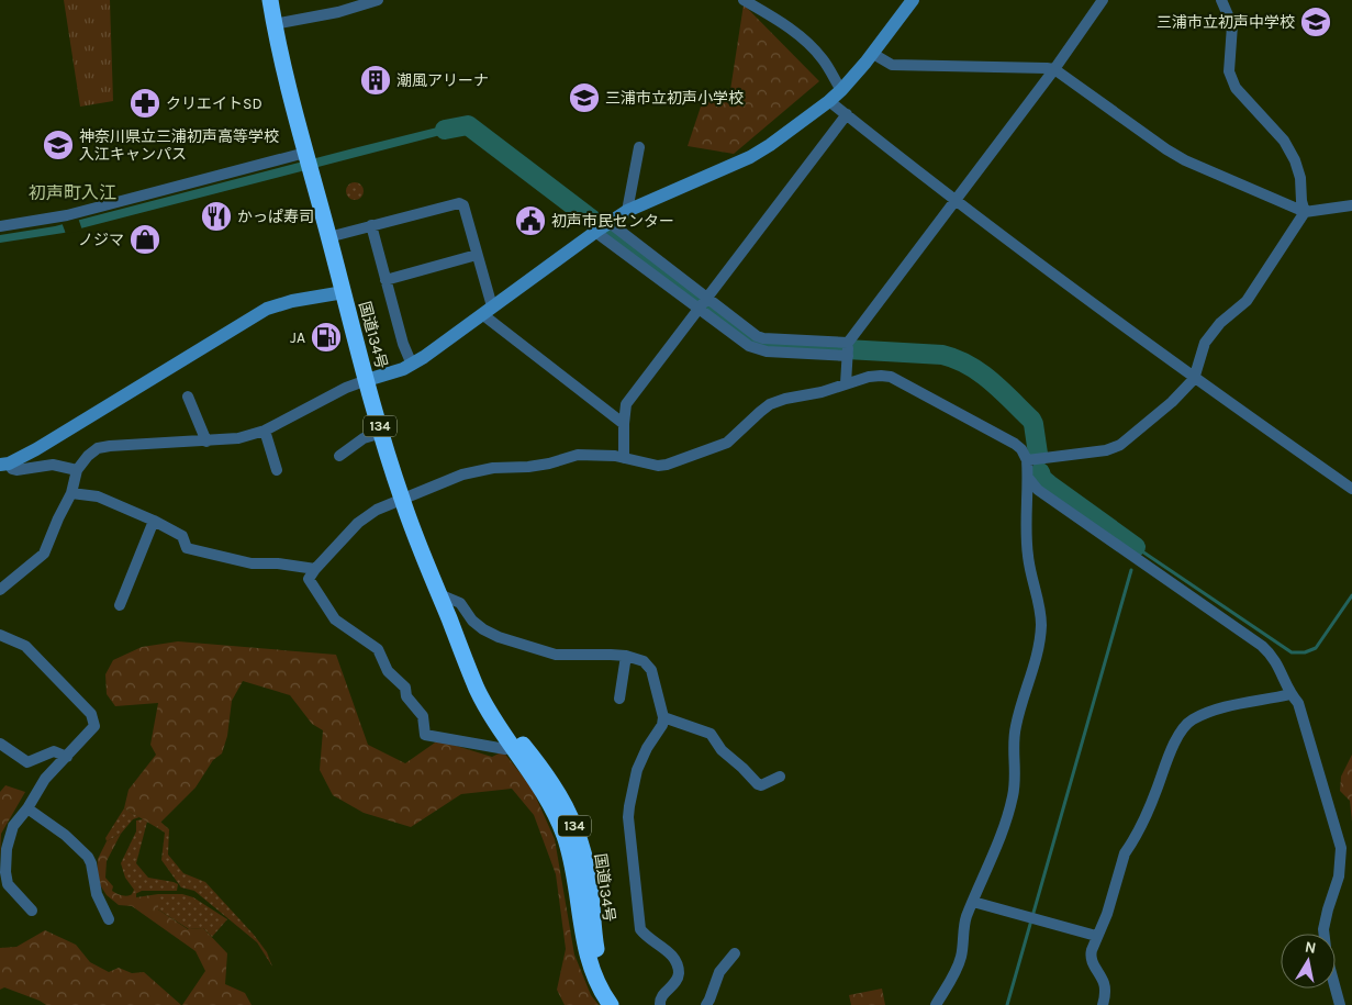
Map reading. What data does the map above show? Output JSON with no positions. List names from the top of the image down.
{
  "streets": {
    "highway": ["国道134号", "134"]
  },
  "districts": ["初声町入江"],
  "places": {
    "school or university": ["三浦市立初声中学校", "三浦市立初声小学校", "神奈川県立三浦初声高等学校 入江キャンパス"],
    "building": ["潮風アリーナ"],
    "pharmacy": ["クリエイトSD"],
    "restaurant": ["かっぱ寿司"],
    "public building": ["初声市民センター"],
    "shop": ["ノジマ"],
    "fuel station": ["JA"]
  },
  "north": "top"
}
